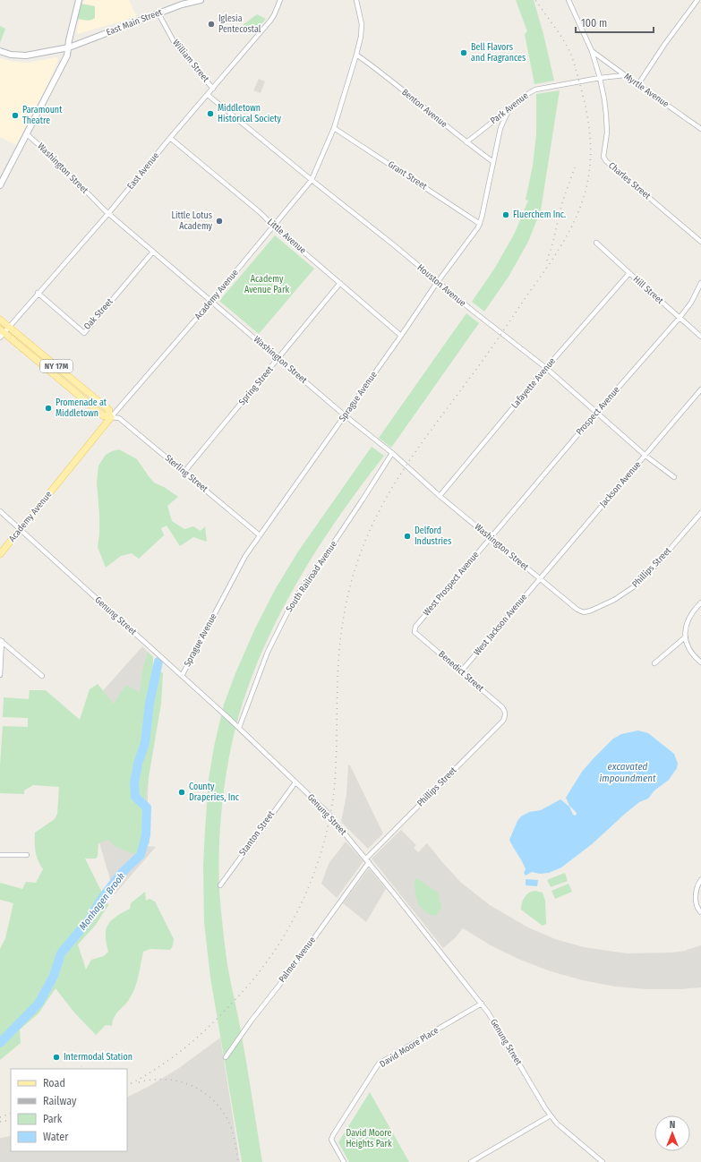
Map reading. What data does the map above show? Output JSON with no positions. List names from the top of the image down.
{
  "streets": {
    "main road": ["East Main Street", "Academy Avenue", "NY 17M"],
    "street": [
      "William Street",
      "Myrtle Avenue",
      "Benton Avenue",
      "Park Avenue",
      "Washington Street",
      "East Avenue",
      "Grant Street",
      "Charles Street",
      "Little Avenue",
      "Houston Avenue",
      "Hill Street",
      "Oak Street",
      "Lafayette Avenue",
      "Spring Street",
      "Sprague Avenue",
      "Prospect Avenue",
      "Sterling Street",
      "Jackson Avenue",
      "Phillips Street",
      "South Railroad Avenue",
      "West Prospect Avenue",
      "Genung Street",
      "West Jackson Avenue",
      "Benedict Street",
      "Stanton Street",
      "Palmer Avenue",
      "David Moore Place"
    ]
  },
  "crossings": [
    ["East Main Street", "William Street"],
    ["William Street", "East Avenue"],
    ["Myrtle Avenue", "Charles Street"],
    ["Benton Avenue", "Park Avenue"],
    ["Benton Avenue", "Academy Avenue"],
    ["Benton Avenue", "Sprague Avenue"],
    ["Park Avenue", "Charles Street"],
    ["Park Avenue", "Sprague Avenue"],
    ["Washington Street", "East Avenue"],
    ["Washington Street", "Academy Avenue"],
    ["Washington Street", "Oak Street"],
    ["Washington Street", "Lafayette Avenue"],
    ["Washington Street", "Spring Street"],
    ["Washington Street", "Sprague Avenue"],
    ["Washington Street", "Prospect Avenue"],
    ["Washington Street", "Jackson Avenue"],
    ["Washington Street", "Phillips Street"],
    ["Washington Street", "South Railroad Avenue"],
    ["Washington Street", "West Prospect Avenue"],
    ["Washington Street", "West Jackson Avenue"],
    ["East Avenue", "Little Avenue"],
    ["East Avenue", "Houston Avenue"],
    ["East Avenue", "Oak Street"],
    ["East Avenue", "NY 17M"],
    ["Grant Street", "Academy Avenue"],
    ["Grant Street", "Sprague Avenue"],
    ["Little Avenue", "Academy Avenue"],
    ["Little Avenue", "Spring Street"],
    ["Little Avenue", "Sprague Avenue"],
    ["Houston Avenue", "Academy Avenue"],
    ["Houston Avenue", "Lafayette Avenue"],
    ["Houston Avenue", "Sprague Avenue"],
    ["Houston Avenue", "Prospect Avenue"],
    ["Houston Avenue", "Jackson Avenue"],
    ["Hill Street", "Lafayette Avenue"],
    ["Hill Street", "Prospect Avenue"],
    ["Academy Avenue", "NY 17M"],
    ["Academy Avenue", "Sterling Street"],
    ["Academy Avenue", "Genung Street"],
    ["NY 17M", "Sterling Street"],
    ["Spring Street", "Sterling Street"],
    ["Sprague Avenue", "Sterling Street"],
    ["Sprague Avenue", "Genung Street"],
    ["Prospect Avenue", "West Prospect Avenue"],
    ["Jackson Avenue", "Phillips Street"],
    ["Jackson Avenue", "West Jackson Avenue"],
    ["Phillips Street", "Genung Street"],
    ["Phillips Street", "West Jackson Avenue"],
    ["Phillips Street", "Benedict Street"],
    ["Phillips Street", "Palmer Avenue"],
    ["South Railroad Avenue", "Genung Street"],
    ["West Prospect Avenue", "Benedict Street"],
    ["Genung Street", "Stanton Street"],
    ["Genung Street", "Palmer Avenue"],
    ["Genung Street", "David Moore Place"],
    ["West Jackson Avenue", "Benedict Street"]
  ],
  "water": ["excavated impoundment", "Monhagen Brook"],
  "parks": ["Academy Avenue Park", "David Moore Heights Park"],
  "places": [
    "Iglesia Pentecostal",
    "Bell Flavors and Fragrances",
    "Middletown Historical Society",
    "Paramount Theatre",
    "Fluerchem Inc.",
    "Little Lotus Academy",
    "Promenade at Middletown",
    "Delford Industries",
    "County Draperies, Inc",
    "Intermodal Station"
  ],
  "legend": [
    "Road",
    "Railway",
    "Park",
    "Water"
  ],
  "scale_bar": "100 m",
  "north": "top"
}
